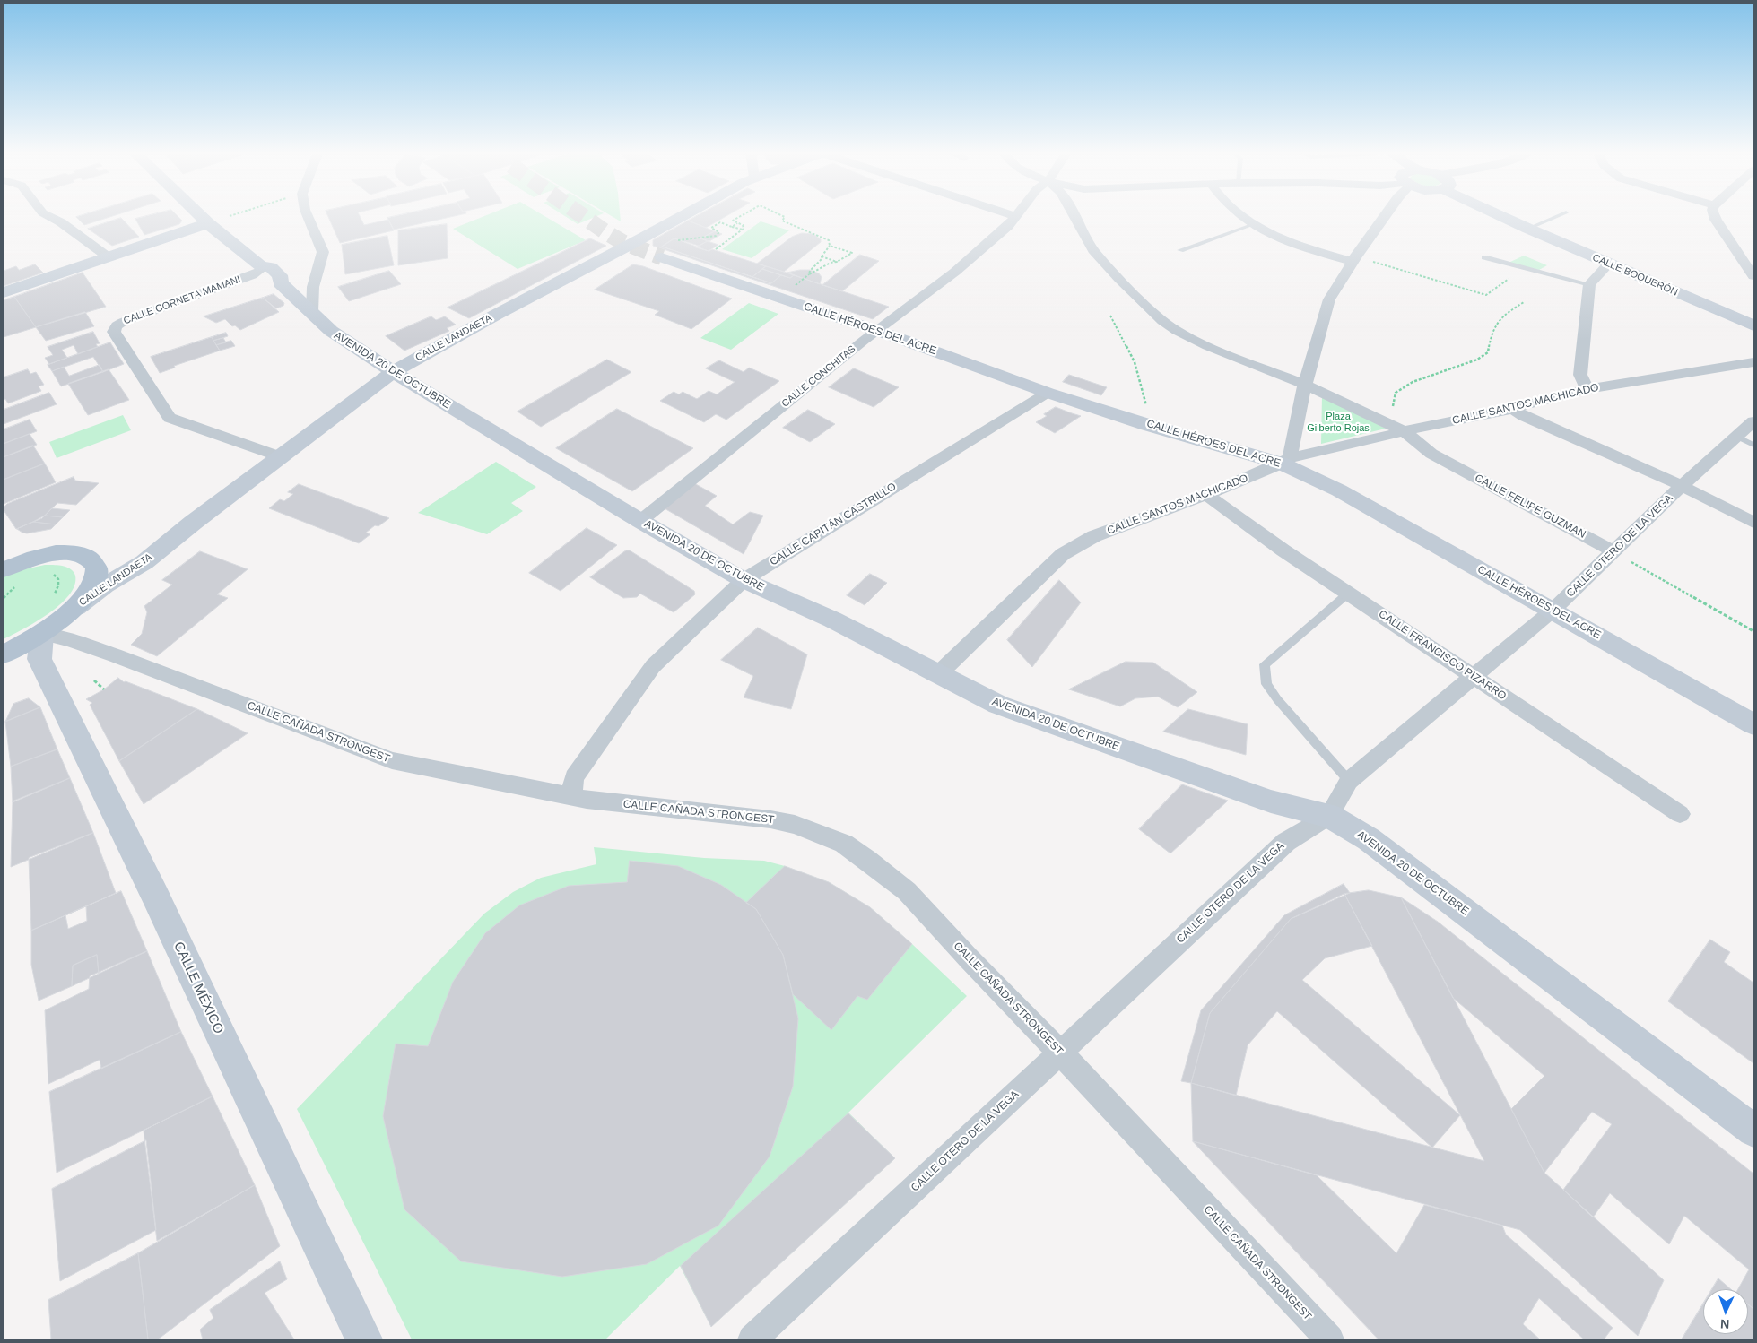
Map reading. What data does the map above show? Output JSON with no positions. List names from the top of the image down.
{
  "streets": {
    "main road": [
      "CALLE BOQUERÓN",
      "CALLE HÉROES DEL ACRE",
      "CALLE LANDAETA",
      "AVENIDA 20 DE OCTUBRE",
      "CALLE MÉXICO"
    ],
    "street": [
      "CALLE CORNETA MAMANI",
      "CALLE CONCHITAS",
      "CALLE SANTOS MACHICADO",
      "CALLE FELIPE GUZMAN",
      "CALLE CAPITÁN CASTRILLO",
      "CALLE OTERO DE LA VEGA",
      "CALLE FRANCISCO PIZARRO",
      "CALLE CAÑADA STRONGEST"
    ]
  },
  "crossings": [
    ["CALLE CORNETA MAMANI", "CALLE LANDAETA"],
    ["CALLE CORNETA MAMANI", "AVENIDA 20 DE OCTUBRE"],
    ["CALLE HÉROES DEL ACRE", "CALLE CONCHITAS"],
    ["CALLE HÉROES DEL ACRE", "CALLE SANTOS MACHICADO"],
    ["CALLE HÉROES DEL ACRE", "CALLE CAPITÁN CASTRILLO"],
    ["CALLE HÉROES DEL ACRE", "CALLE OTERO DE LA VEGA"],
    ["CALLE LANDAETA", "AVENIDA 20 DE OCTUBRE"],
    ["AVENIDA 20 DE OCTUBRE", "CALLE CONCHITAS"],
    ["AVENIDA 20 DE OCTUBRE", "CALLE SANTOS MACHICADO"],
    ["AVENIDA 20 DE OCTUBRE", "CALLE CAPITÁN CASTRILLO"],
    ["AVENIDA 20 DE OCTUBRE", "CALLE OTERO DE LA VEGA"],
    ["CALLE SANTOS MACHICADO", "CALLE FELIPE GUZMAN"],
    ["CALLE SANTOS MACHICADO", "CALLE FRANCISCO PIZARRO"],
    ["CALLE FELIPE GUZMAN", "CALLE OTERO DE LA VEGA"],
    ["CALLE CAPITÁN CASTRILLO", "CALLE CAÑADA STRONGEST"],
    ["CALLE OTERO DE LA VEGA", "CALLE FRANCISCO PIZARRO"],
    ["CALLE OTERO DE LA VEGA", "CALLE CAÑADA STRONGEST"],
    ["CALLE CAÑADA STRONGEST", "CALLE MÉXICO"]
  ],
  "parks": ["Plaza Gilberto Rojas"],
  "north": "bottom"
}
